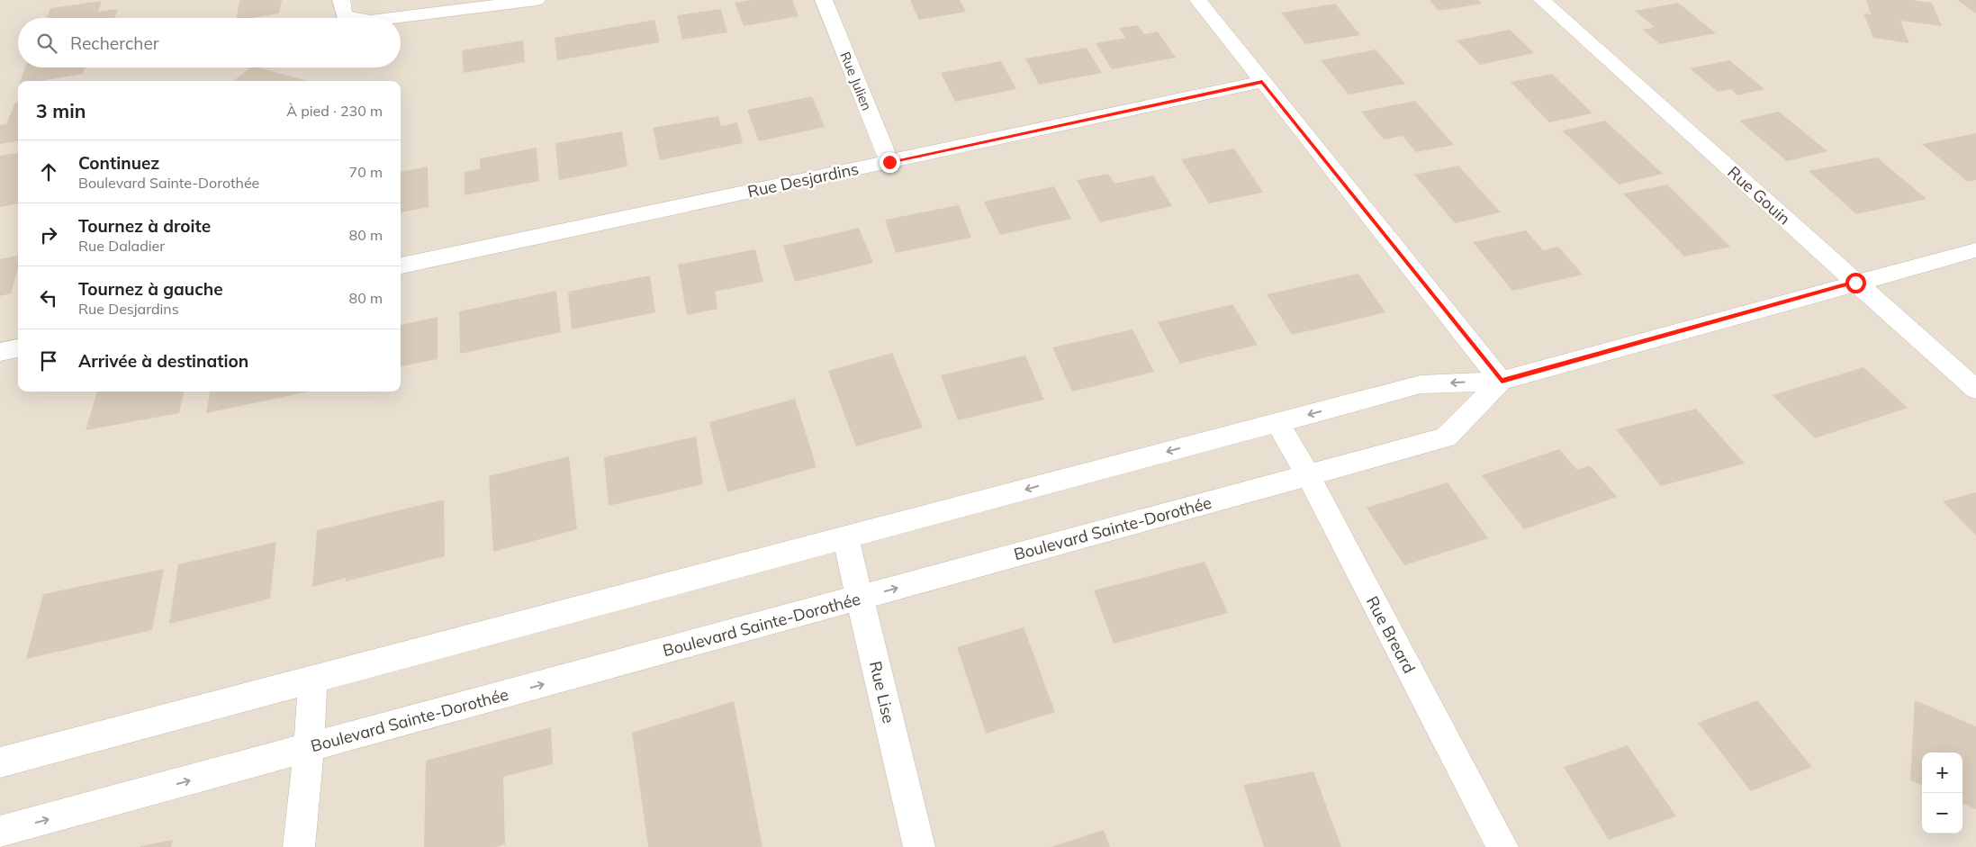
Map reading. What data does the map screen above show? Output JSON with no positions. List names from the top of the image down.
{
  "streets": {
    "street": [
      "Rue Julien",
      "Rue Desjardins",
      "Rue Gouin",
      "Boulevard Sainte-Dorothée",
      "Rue Breard",
      "Rue Lise"
    ]
  },
  "crossings": [
    ["Rue Julien", "Rue Desjardins"],
    ["Rue Gouin", "Boulevard Sainte-Dorothée"],
    ["Boulevard Sainte-Dorothée", "Rue Breard"],
    ["Boulevard Sainte-Dorothée", "Rue Lise"]
  ],
  "page": {
    "search": "Rechercher",
    "heading": ["3 min", "À pied · 230 m"],
    "list": [
      ["Continuez", "Boulevard Sainte-Dorothée", "70 m"],
      ["Tournez à droite", "Rue Daladier", "80 m"],
      ["Tournez à gauche", "Rue Desjardins", "80 m"],
      "Arrivée à destination"
    ],
    "map_buttons": ["+", "−"]
  }
}
